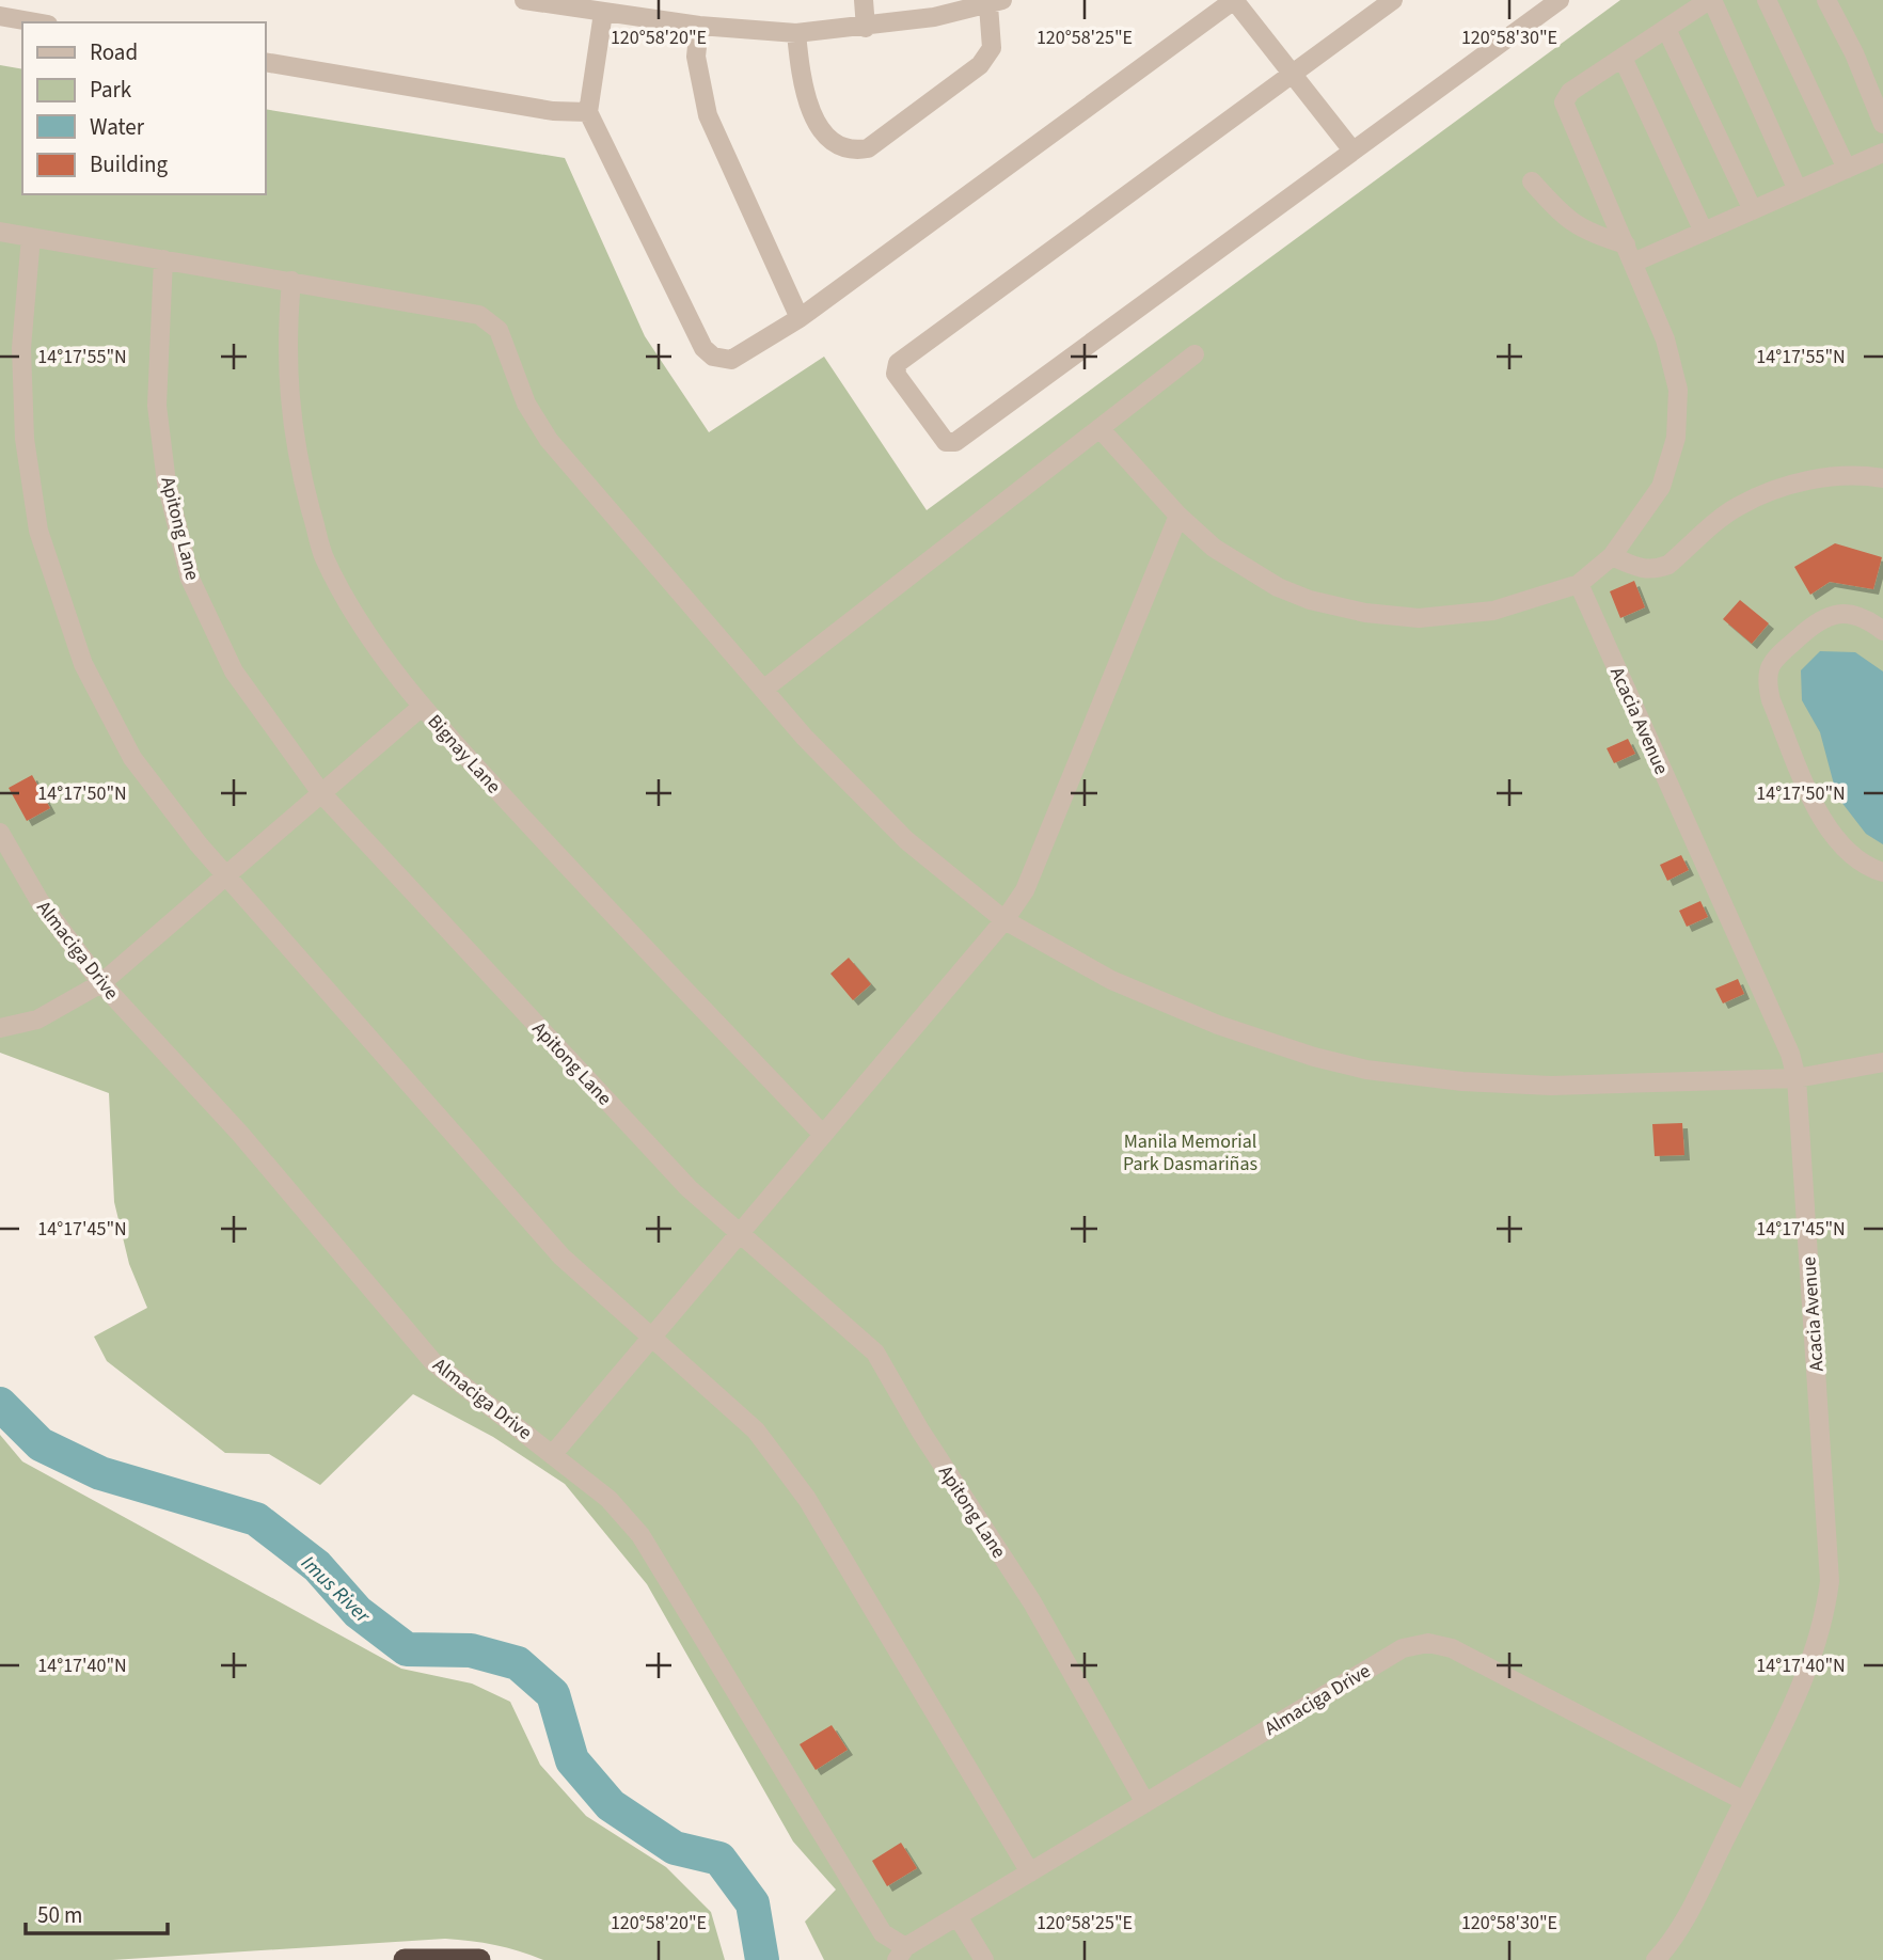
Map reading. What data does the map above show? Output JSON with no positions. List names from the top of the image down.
{
  "streets": {
    "street": [
      "Apitong Lane",
      "Acacia Avenue",
      "Bignay Lane",
      "Almaciga Drive"
    ]
  },
  "crossings": [
    ["Apitong Lane", "Almaciga Drive"],
    ["Acacia Avenue", "Almaciga Drive"]
  ],
  "water": ["Imus River"],
  "parks": ["Manila Memorial Park Dasmariñas"],
  "legend": [
    "Road",
    "Park",
    "Water",
    "Building"
  ],
  "scale_bar": "50 m",
  "coordinates": [
    "120°58'20\"E",
    "120°58'25\"E",
    "120°58'30\"E",
    "14°17'55\"N",
    "14°17'50\"N",
    "14°17'45\"N",
    "14°17'40\"N"
  ]
}
